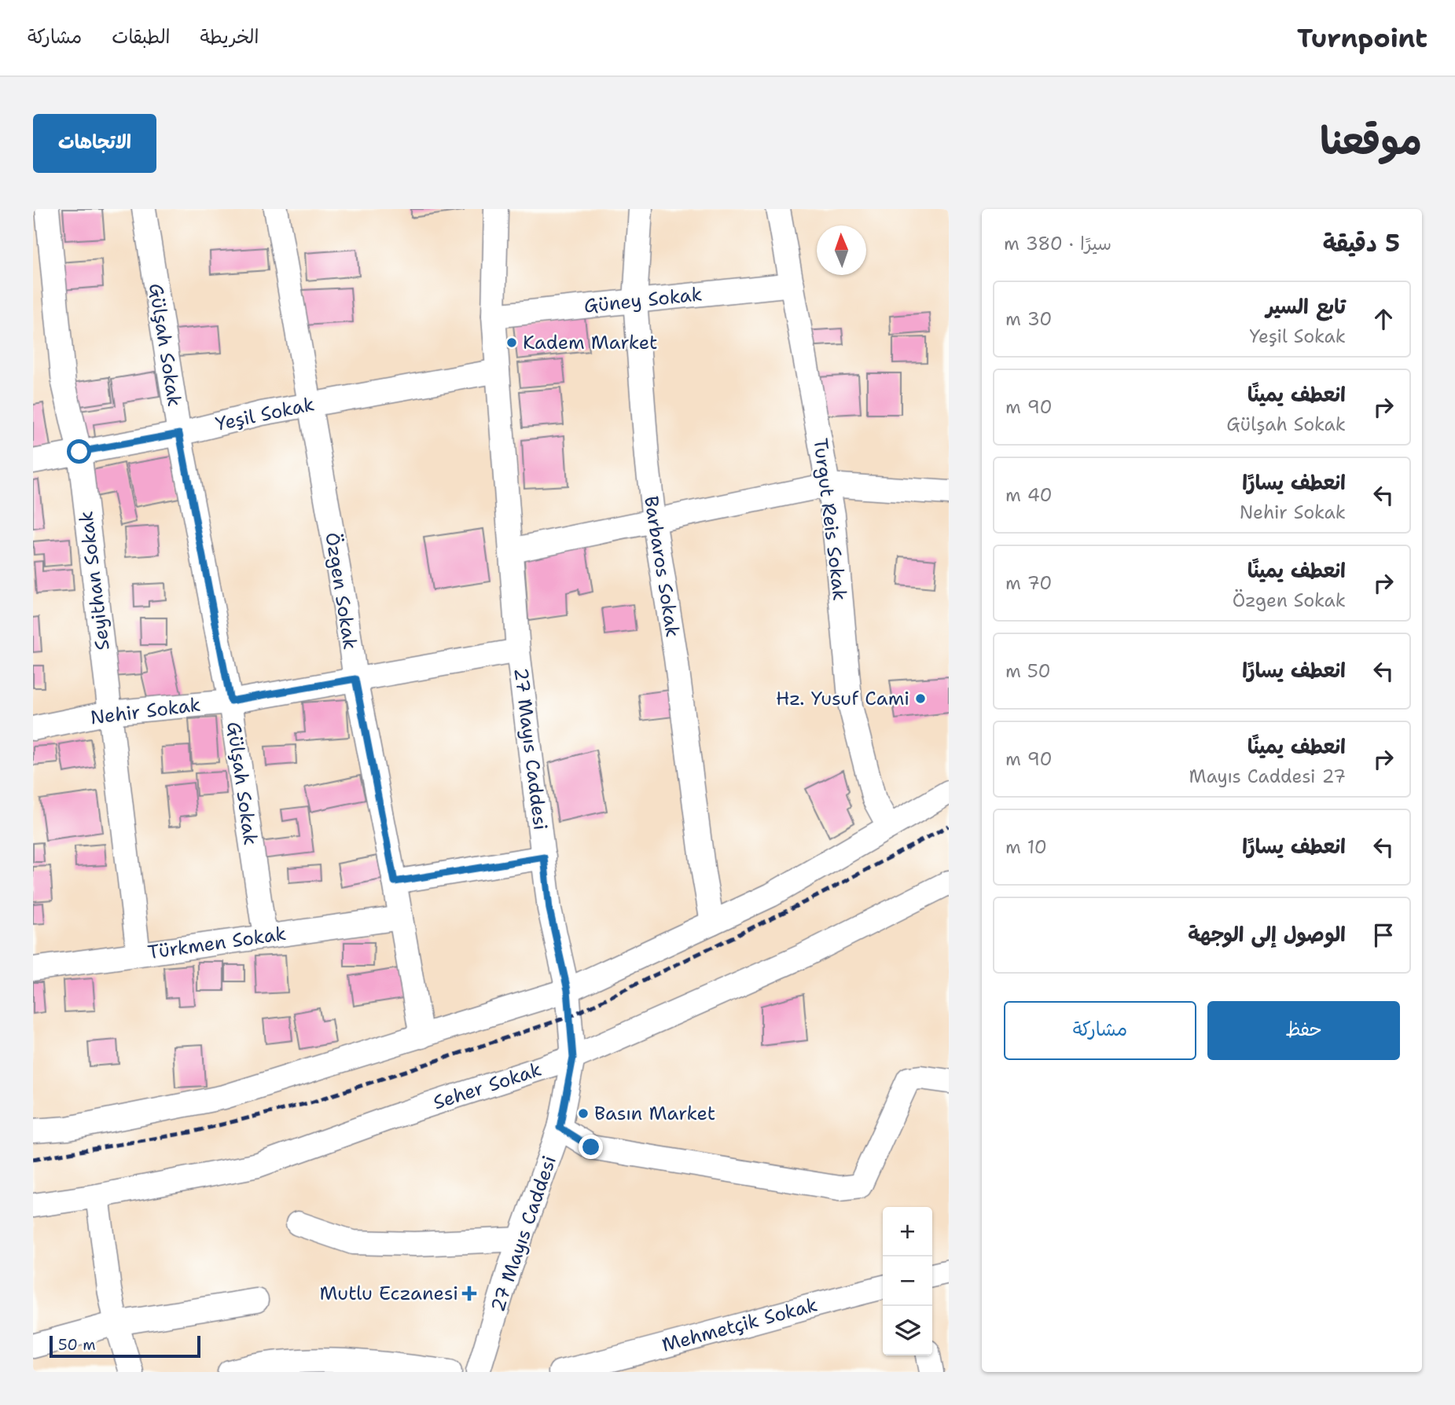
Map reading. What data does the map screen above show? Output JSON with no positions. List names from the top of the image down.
{
  "streets": {
    "street": [
      "Güney Sokak",
      "Gülşah Sokak",
      "Yeşil Sokak",
      "Turgut Reis Sokak",
      "Barbaros Sokak",
      "Seyithan Sokak",
      "Özgen Sokak",
      "Nehir Sokak",
      "27 Mayıs Caddesi",
      "Türkmen Sokak",
      "Seher Sokak",
      "Mehmetçik Sokak"
    ]
  },
  "crossings": [
    ["Güney Sokak", "Turgut Reis Sokak"],
    ["Güney Sokak", "Barbaros Sokak"],
    ["Güney Sokak", "27 Mayıs Caddesi"],
    ["Gülşah Sokak", "Yeşil Sokak"],
    ["Gülşah Sokak", "Nehir Sokak"],
    ["Gülşah Sokak", "Türkmen Sokak"],
    ["Yeşil Sokak", "Seyithan Sokak"],
    ["Yeşil Sokak", "Özgen Sokak"],
    ["Yeşil Sokak", "27 Mayıs Caddesi"],
    ["Seyithan Sokak", "Nehir Sokak"],
    ["Seyithan Sokak", "Türkmen Sokak"],
    ["Özgen Sokak", "Nehir Sokak"],
    ["Özgen Sokak", "Türkmen Sokak"],
    ["Nehir Sokak", "27 Mayıs Caddesi"],
    ["27 Mayıs Caddesi", "Seher Sokak"]
  ],
  "places": {
    "other": ["Kadem Market", "Hz. Yusuf Cami", "Basın Market"],
    "health": ["Mutlu Eczanesi"]
  },
  "scale_bar": "50 m",
  "north": "top",
  "page": {
    "header": "Turnpoint",
    "nav": ["الخريطة", "الطبقات", "مشاركة"],
    "title": "موقعنا",
    "buttons": [
      "الاتجاهات",
      ["حفظ", "مشاركة"]
    ],
    "heading": ["5 دقيقة", "سيرًا · 380 m"],
    "list": [
      ["تابع السير", "Yeşil Sokak", "30 m"],
      ["انعطف يمينًا", "Gülşah Sokak", "90 m"],
      ["انعطف يسارًا", "Nehir Sokak", "40 m"],
      ["انعطف يمينًا", "Özgen Sokak", "70 m"],
      ["انعطف يسارًا", "50 m"],
      ["انعطف يمينًا", "27 Mayıs Caddesi", "90 m"],
      ["انعطف يسارًا", "10 m"],
      "الوصول إلى الوجهة"
    ],
    "map_buttons": ["+", "−"],
    "scale": "50 m"
  }
}
